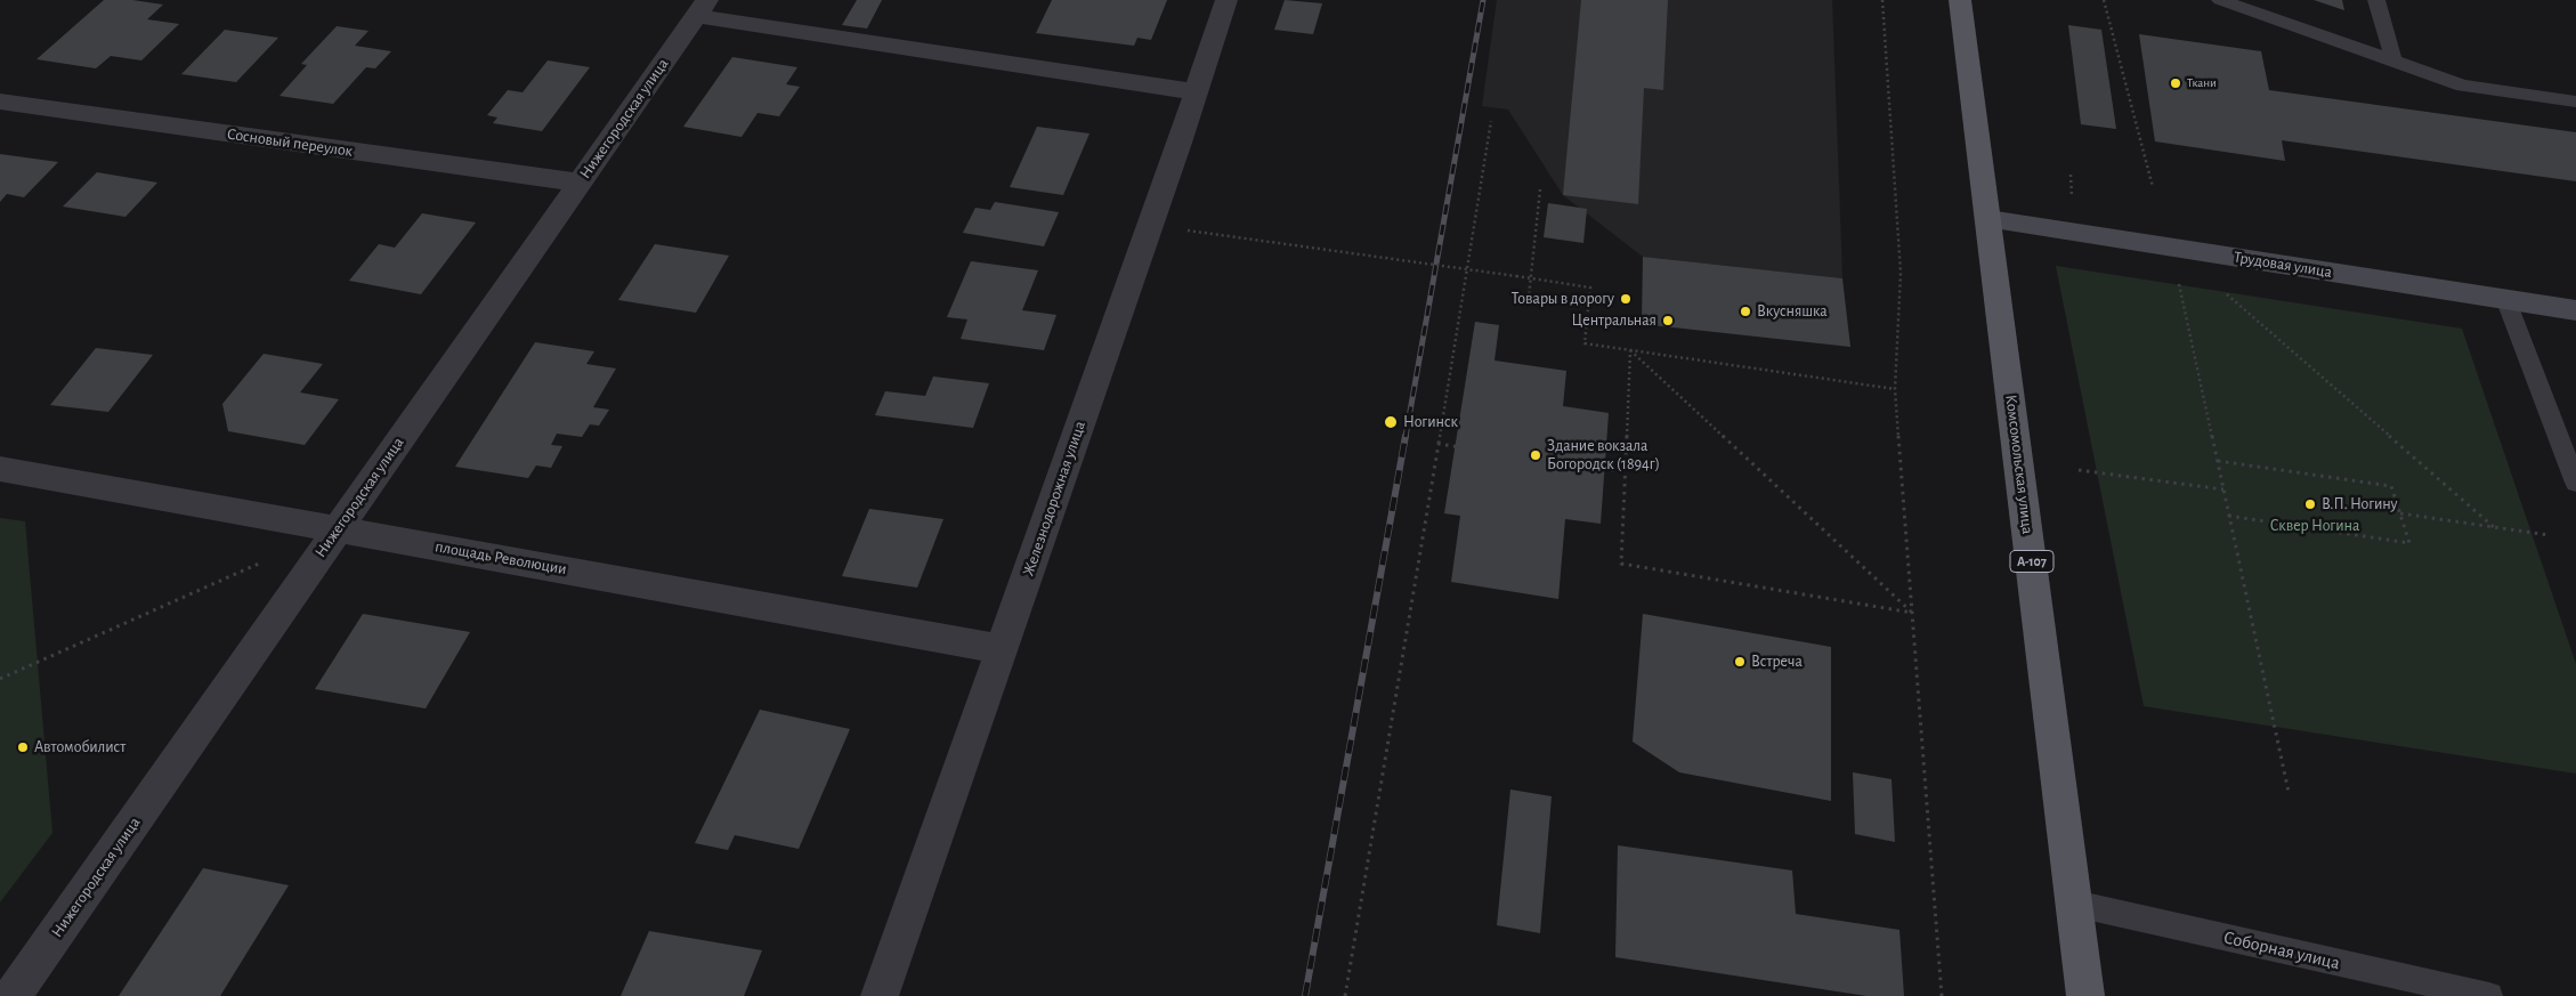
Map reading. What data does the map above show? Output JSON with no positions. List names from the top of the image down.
{
  "streets": {
    "main road": ["Комсомольская улица", "А-107"],
    "street": [
      "Нижегородская улица",
      "Сосновый переулок",
      "Трудовая улица",
      "Железнодорожная улица",
      "площадь Революции"
    ],
    "lane": ["Соборная улица"]
  },
  "crossings": [
    ["Нижегородская улица", "Сосновый переулок"],
    ["Нижегородская улица", "площадь Революции"],
    ["Трудовая улица", "Комсомольская улица"],
    ["Комсомольская улица", "Соборная улица"],
    ["Железнодорожная улица", "площадь Революции"]
  ],
  "parks": ["Сквер Ногина"],
  "places": [
    "Ткани",
    "Товары в дорогу",
    "Вкусняшка",
    "Центральная",
    "Ногинск",
    "Здание вокзала Богородск (1894г)",
    "В.П. Ногину",
    "Встреча",
    "Автомобилист"
  ]
}
